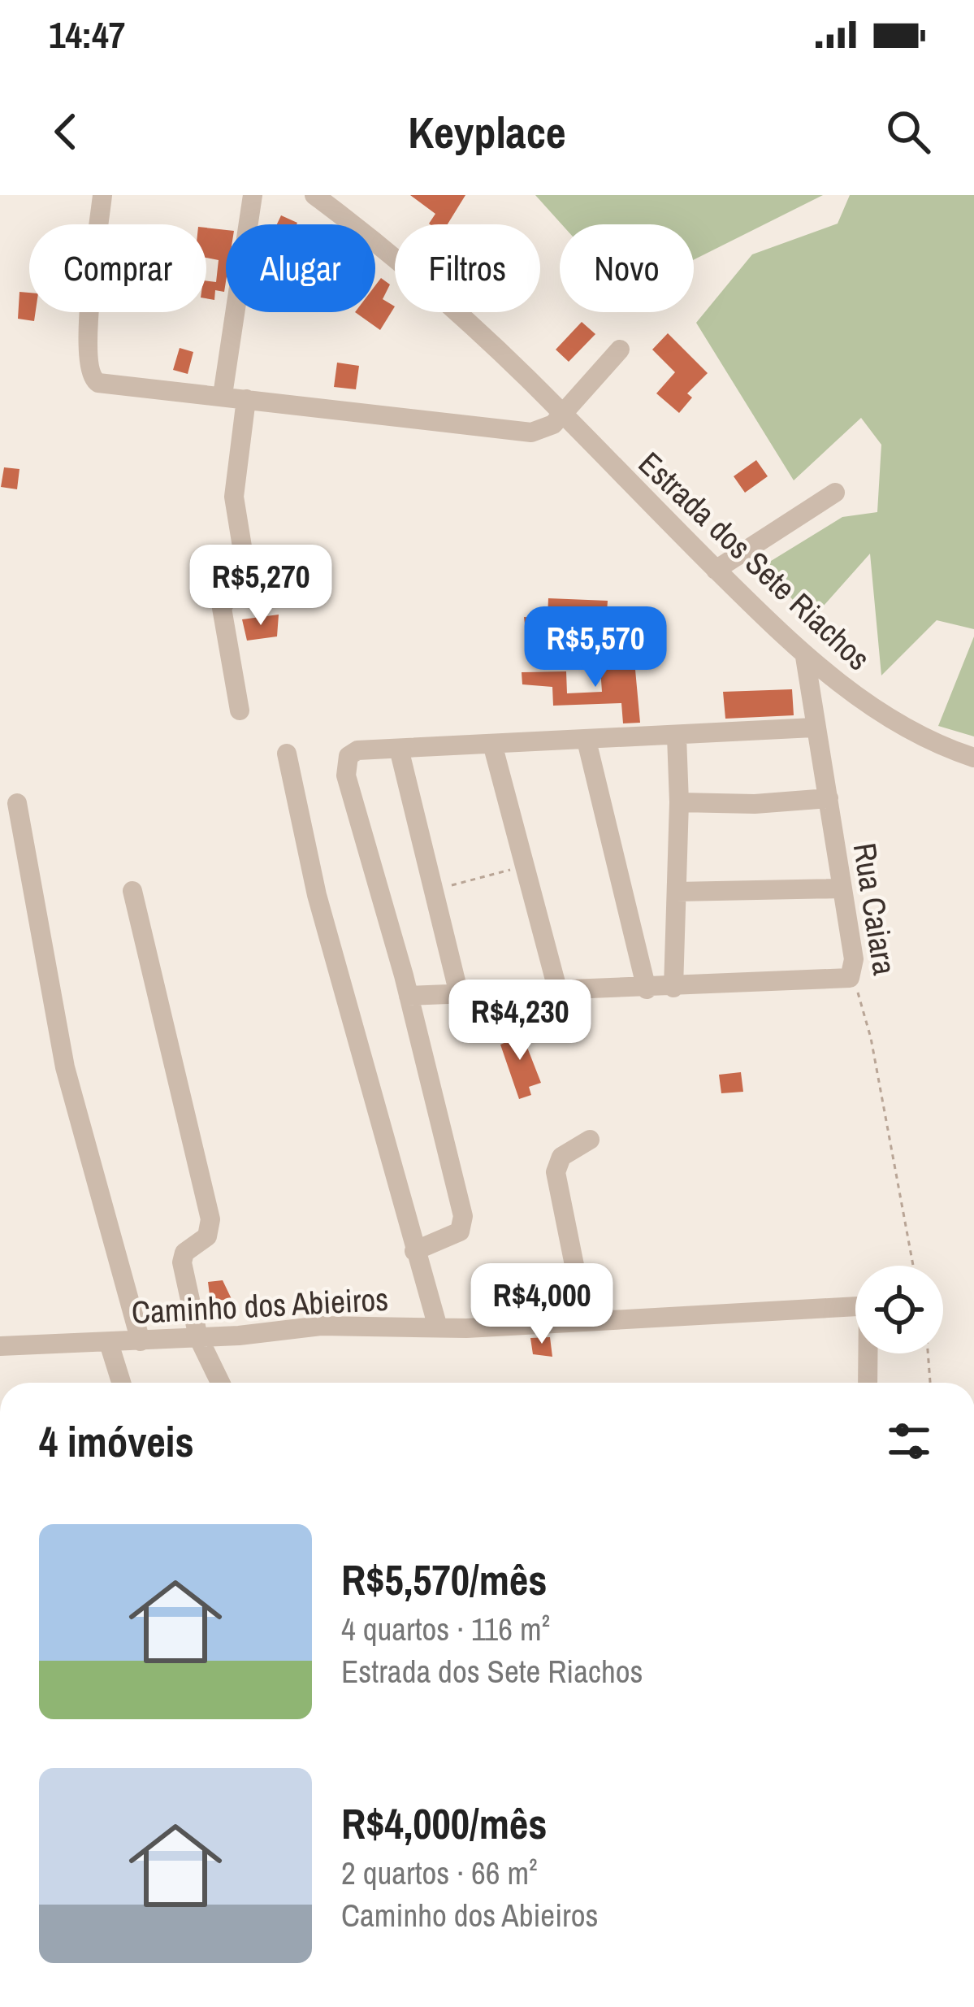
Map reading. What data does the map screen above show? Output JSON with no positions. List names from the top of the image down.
{
  "streets": {
    "street": ["Estrada dos Sete Riachos", "Rua Caiara", "Caminho dos Abieiros"]
  },
  "crossings": [
    ["Estrada dos Sete Riachos", "Rua Caiara"]
  ],
  "page": {
    "status": "14:47",
    "header": "Keyplace",
    "chip": [
      "Comprar",
      "Alugar",
      "Filtros",
      "Novo"
    ],
    "price": [
      "R$5,270",
      "R$5,570",
      "R$4,230",
      "R$4,000"
    ],
    "heading": "4 imóveis",
    "list": [
      {
        "name": "R$5,570/mês",
        "note": "4 quartos · 116 m² · Estrada dos Sete Riachos"
      },
      {
        "name": "R$4,000/mês",
        "note": "2 quartos · 66 m² · Caminho dos Abieiros"
      }
    ]
  }
}
